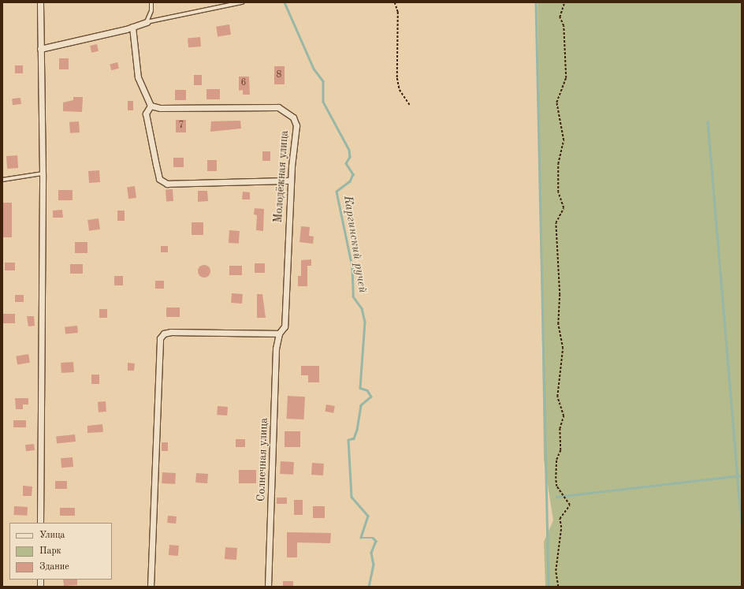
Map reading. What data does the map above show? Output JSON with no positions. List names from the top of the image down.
{
  "streets": {
    "street": ["Молодёжная улица", "Солнечная улица"]
  },
  "crossings": [
    ["Молодёжная улица", "Солнечная улица"]
  ],
  "water": ["Каргинский ручей"],
  "house_numbers": ["8", "6", "7"],
  "legend": ["Улица", "Парк", "Здание"]
}
